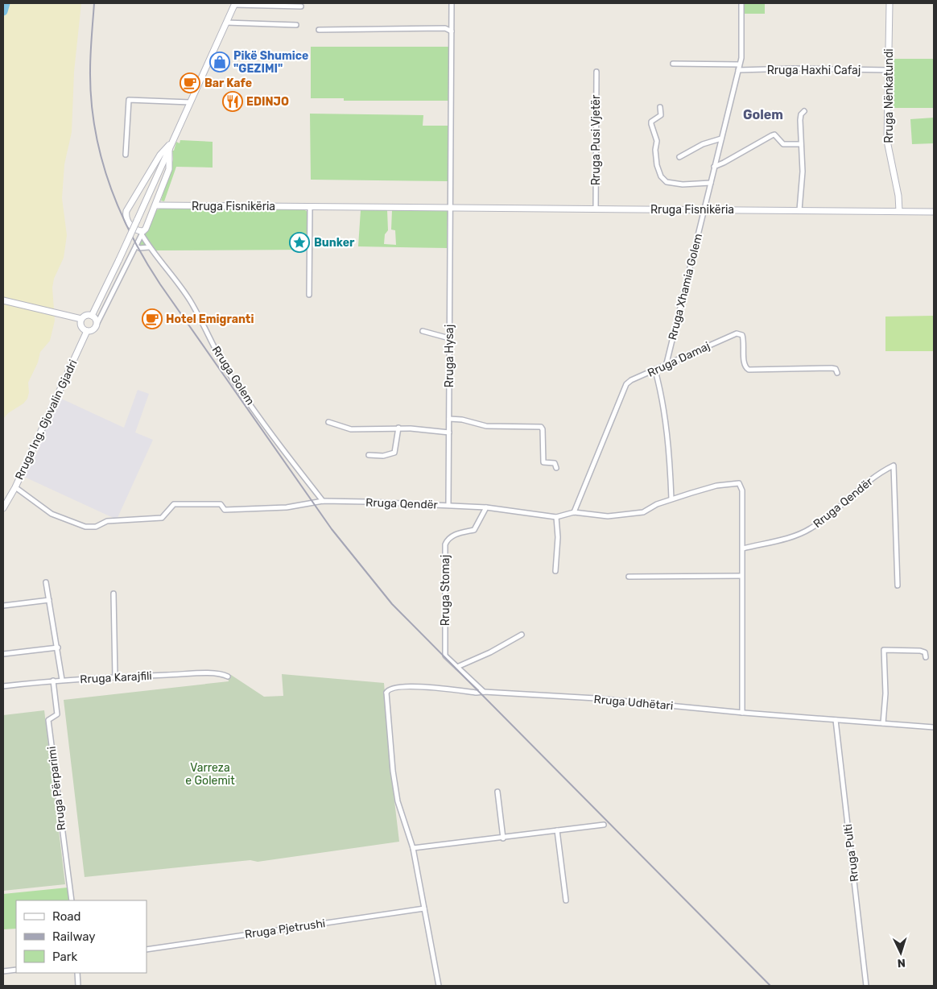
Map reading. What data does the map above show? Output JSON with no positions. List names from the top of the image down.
{
  "streets": {
    "street": [
      "Rruga Haxhi Cafaj",
      "Rruga Nënkatundi",
      "Rruga Pusi Vjetër",
      "Rruga Fisnikëria",
      "Rruga Xhamia Golem",
      "Rruga Hysaj",
      "Rruga Damaj",
      "Rruga Golem",
      "Rruga Ing. Gjovalin Gjadri",
      "Rruga Qendër",
      "Rruga Stomaj",
      "Rruga Karajfili",
      "Rruga Udhëtari",
      "Rruga Përparimi",
      "Rruga Pulti",
      "Rruga Pjetrushi"
    ]
  },
  "crossings": [
    ["Rruga Haxhi Cafaj", "Rruga Nënkatundi"],
    ["Rruga Haxhi Cafaj", "Rruga Xhamia Golem"],
    ["Rruga Nënkatundi", "Rruga Fisnikëria"],
    ["Rruga Pusi Vjetër", "Rruga Fisnikëria"],
    ["Rruga Fisnikëria", "Rruga Xhamia Golem"],
    ["Rruga Fisnikëria", "Rruga Hysaj"],
    ["Rruga Xhamia Golem", "Rruga Damaj"],
    ["Rruga Hysaj", "Rruga Qendër"],
    ["Rruga Damaj", "Rruga Qendër"],
    ["Rruga Golem", "Rruga Qendër"],
    ["Rruga Ing. Gjovalin Gjadri", "Rruga Qendër"],
    ["Rruga Qendër", "Rruga Stomaj"],
    ["Rruga Qendër", "Rruga Udhëtari"],
    ["Rruga Stomaj", "Rruga Udhëtari"],
    ["Rruga Karajfili", "Rruga Përparimi"],
    ["Rruga Udhëtari", "Rruga Pulti"]
  ],
  "districts": ["Golem"],
  "parks": ["Varreza e Golemit"],
  "places": {
    "shop": ["Pikë Shumice \"GEZIMI\""],
    "cafe": ["Bar Kafe", "Hotel Emigranti"],
    "restaurant": ["EDINJO"],
    "place": ["Bunker"]
  },
  "legend": ["Road", "Railway", "Park"],
  "north": "bottom"
}
